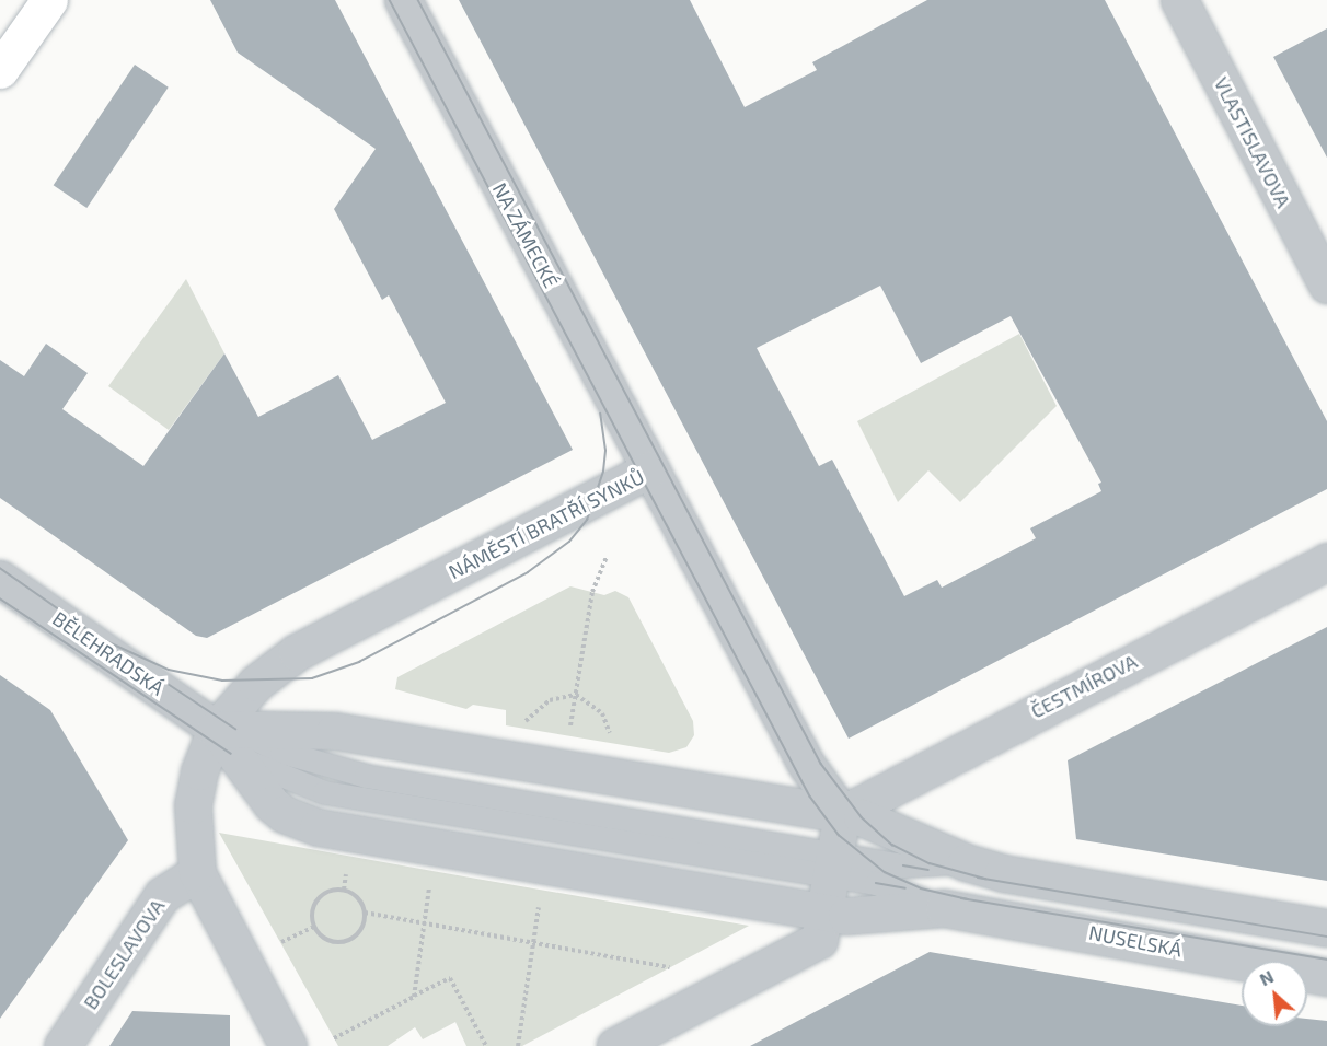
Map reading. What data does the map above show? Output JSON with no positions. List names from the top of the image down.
{
  "streets": {
    "street": [
      "VLASTISLAVOVA",
      "NA ZÁMECKÉ",
      "NÁMĚSTÍ BRATŘÍ SYNKŮ",
      "BĚLEHRADSKÁ",
      "ČESTMÍROVA",
      "NUSELSKÁ",
      "BOLESLAVOVA"
    ]
  },
  "crossings": [
    ["NA ZÁMECKÉ", "NÁMĚSTÍ BRATŘÍ SYNKŮ"],
    ["NÁMĚSTÍ BRATŘÍ SYNKŮ", "BĚLEHRADSKÁ"],
    ["NÁMĚSTÍ BRATŘÍ SYNKŮ", "ČESTMÍROVA"],
    ["NÁMĚSTÍ BRATŘÍ SYNKŮ", "BOLESLAVOVA"]
  ],
  "north": "top left"
}
